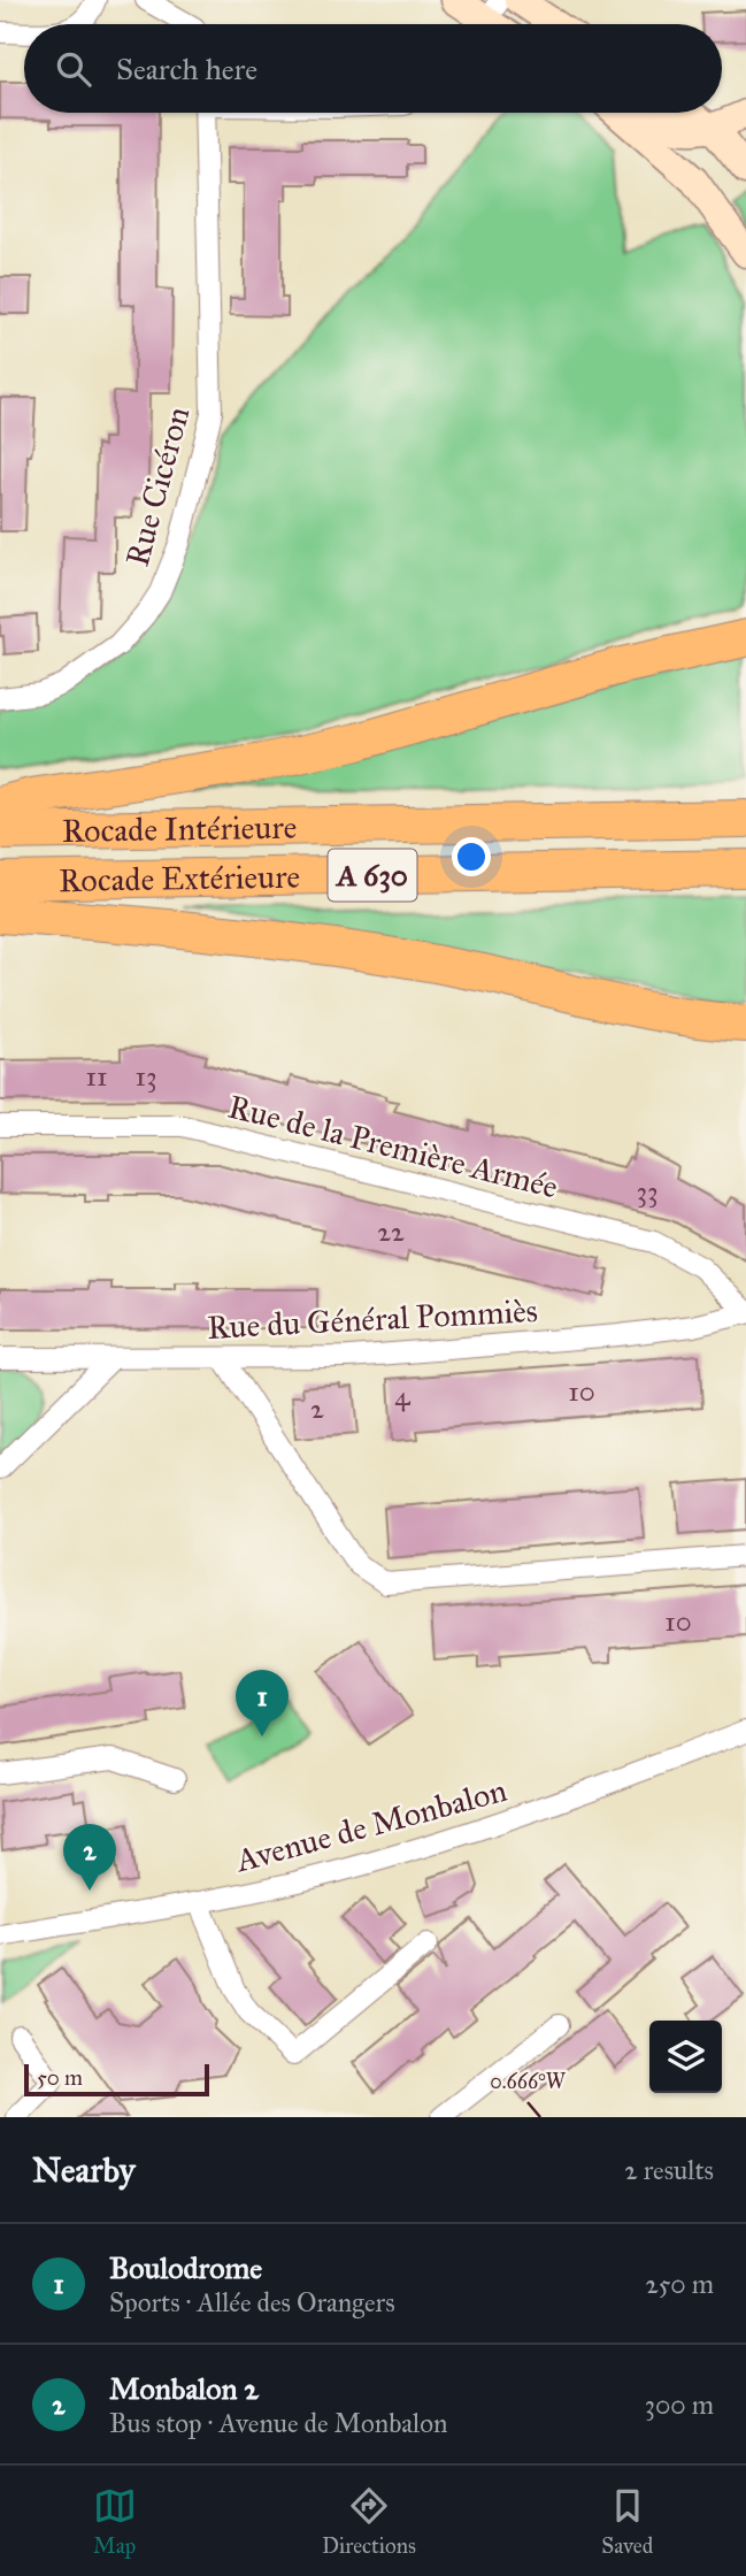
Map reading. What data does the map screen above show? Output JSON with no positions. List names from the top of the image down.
{
  "streets": {
    "highway": ["Rocade Intérieure", "A 630", "Rocade Extérieure"],
    "street": [
      "Rue Cicéron",
      "Rue de la Première Armée",
      "Rue du Général Pommiès",
      "Avenue de Monbalon"
    ]
  },
  "crossings": [
    ["Rue de la Première Armée", "Rue du Général Pommiès"]
  ],
  "house_numbers": [
    "11",
    "13",
    "33",
    "22",
    "10",
    "4",
    "2",
    "10"
  ],
  "scale_bar": "50 m",
  "page": {
    "search": "Search here",
    "pins": ["1", "2"],
    "scale": "50 m",
    "heading": ["Nearby", "2 results"],
    "list": [
      {
        "mark": "1",
        "name": "Boulodrome",
        "note": "Sports · Allée des Orangers",
        "value": "250 m"
      },
      {
        "mark": "2",
        "name": "Monbalon 2",
        "note": "Bus stop · Avenue de Monbalon",
        "value": "300 m"
      }
    ],
    "nav": ["Map", "Directions", "Saved"]
  },
  "coordinates": ["0.666°W"]
}
